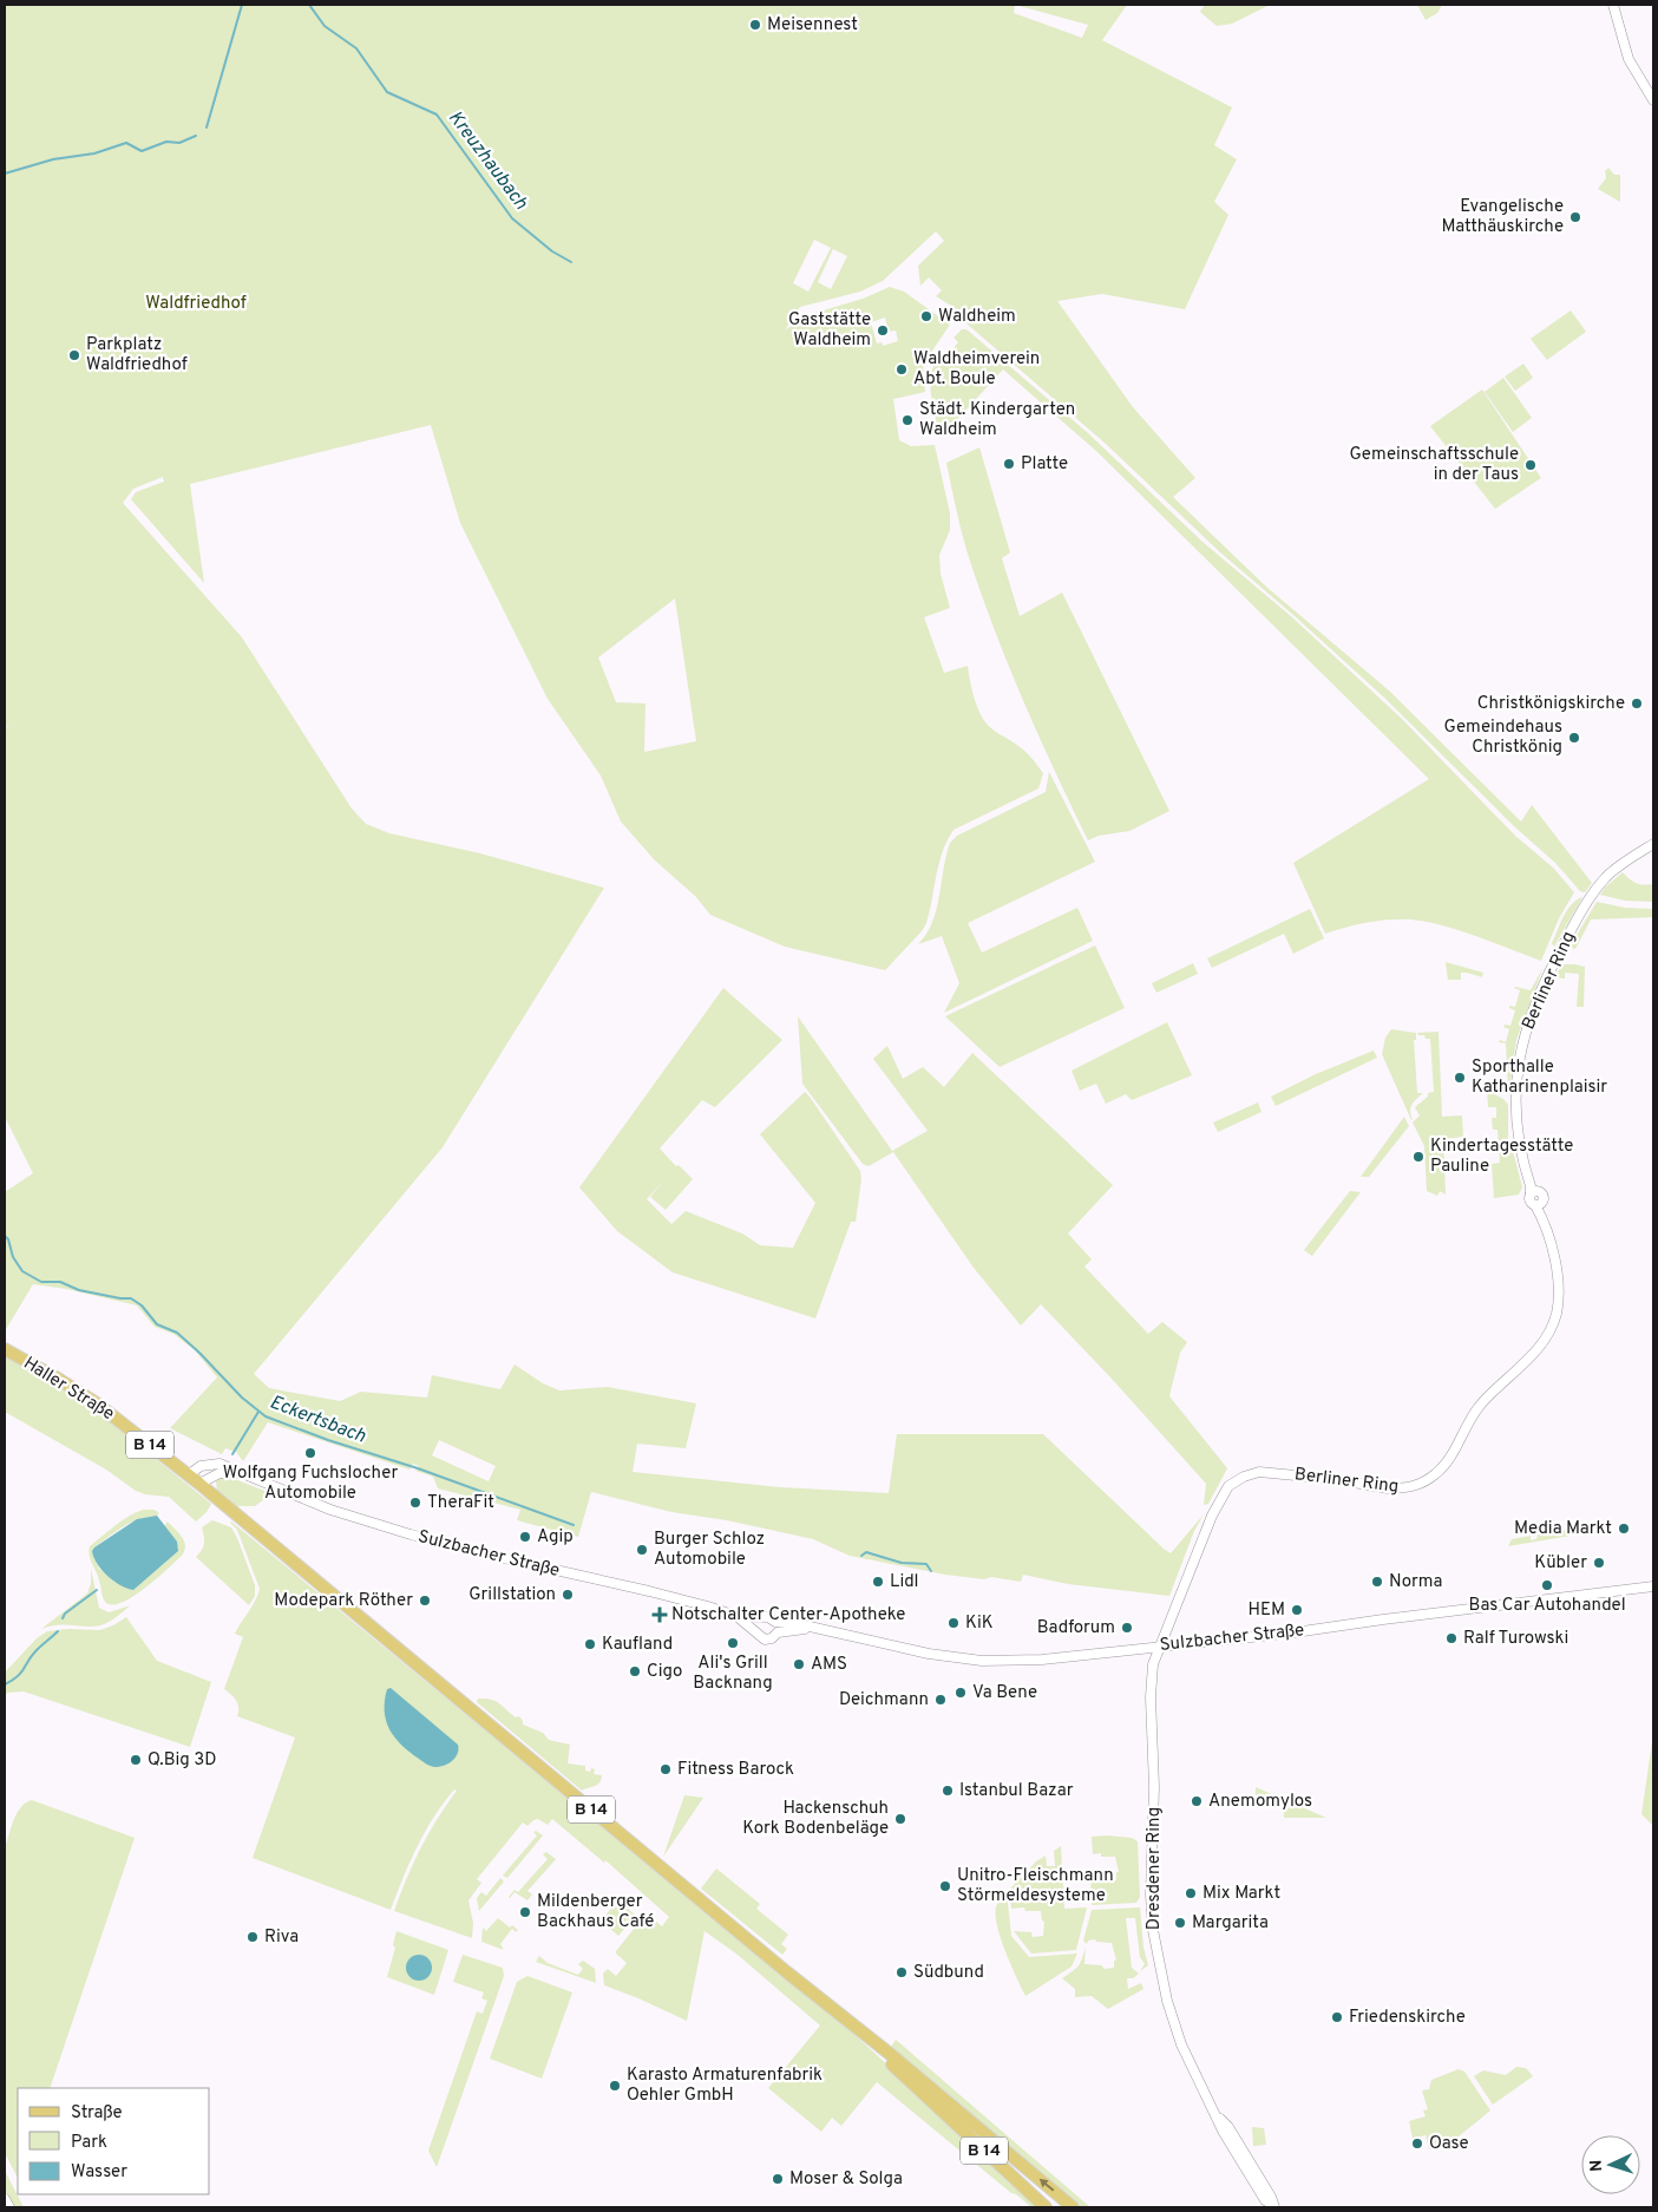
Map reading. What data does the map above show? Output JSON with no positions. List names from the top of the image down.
{
  "streets": {
    "main road": ["Haller Straße", "B 14"],
    "street": ["Berliner Ring", "Sulzbacher Straße", "Dresdener Ring"]
  },
  "crossings": [
    ["Berliner Ring", "Sulzbacher Straße"],
    ["Berliner Ring", "Dresdener Ring"],
    ["Haller Straße", "B 14"],
    ["Haller Straße", "Sulzbacher Straße"],
    ["B 14", "Sulzbacher Straße"],
    ["Sulzbacher Straße", "Dresdener Ring"]
  ],
  "water": ["Kreuzhaubach", "Eckertsbach"],
  "parks": ["Waldfriedhof"],
  "places": {
    "other": [
      "Meisennest",
      "Evangelische Matthäuskirche",
      "Waldheim",
      "Gaststätte Waldheim",
      "Parkplatz Waldfriedhof",
      "Waldheimverein Abt. Boule",
      "Städt. Kindergarten Waldheim",
      "Platte",
      "Gemeinschaftsschule in der Taus",
      "Christkönigskirche",
      "Gemeindehaus Christkönig",
      "Sporthalle Katharinenplaisir",
      "Kindertagesstätte Pauline",
      "Wolfgang Fuchslocher Automobile",
      "TheraFit",
      "Media Markt",
      "Agip",
      "Burger Schloz Automobile",
      "Kübler",
      "Lidl",
      "Norma",
      "Bas Car Autohandel",
      "Grillstation",
      "Modepark Röther",
      "HEM",
      "KiK",
      "Badforum",
      "Ralf Turowski",
      "Ali's Grill Backnang",
      "Kaufland",
      "AMS",
      "Cigo",
      "Va Bene",
      "Deichmann",
      "Q.Big 3D",
      "Fitness Barock",
      "Istanbul Bazar",
      "Anemomylos",
      "Hackenschuh Kork Bodenbeläge",
      "Unitro-Fleischmann Störmeldesysteme",
      "Mix Markt",
      "Mildenberger Backhaus Café",
      "Margarita",
      "Riva",
      "Südbund",
      "Friedenskirche",
      "Karasto Armaturenfabrik Oehler GmbH",
      "Oase",
      "Moser & Solga"
    ],
    "health": ["Notschalter Center-Apotheke"]
  },
  "legend": ["Straße", "Park", "Wasser"],
  "north": "left"
}
